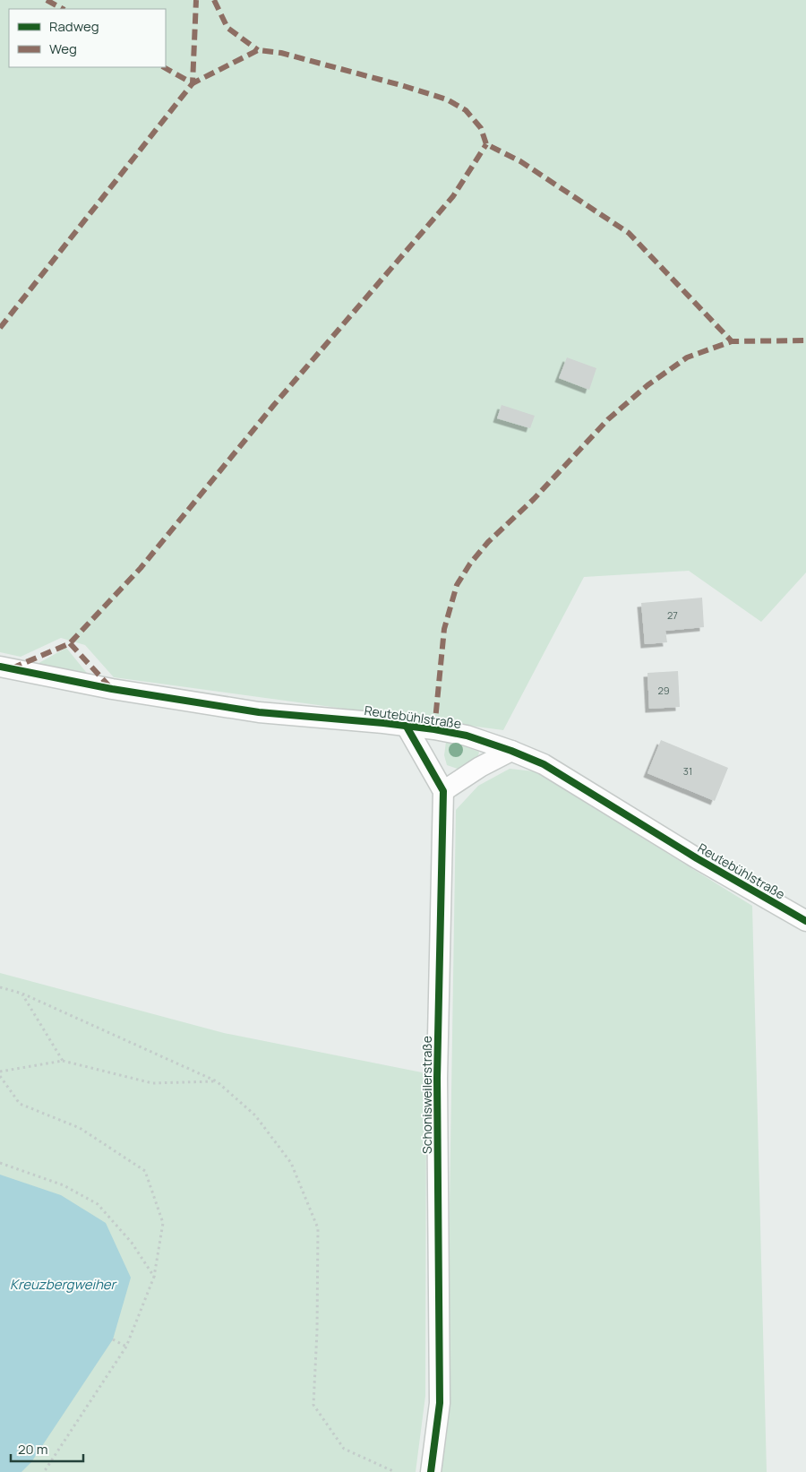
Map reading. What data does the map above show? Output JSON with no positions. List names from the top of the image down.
{
  "streets": {
    "street": ["Reutebühlstraße", "Schonisweilerstraße"]
  },
  "water": ["Kreuzbergweiher"],
  "house_numbers": ["27", "29", "31"],
  "legend": ["Radweg", "Weg"],
  "scale_bar": "20 m"
}
